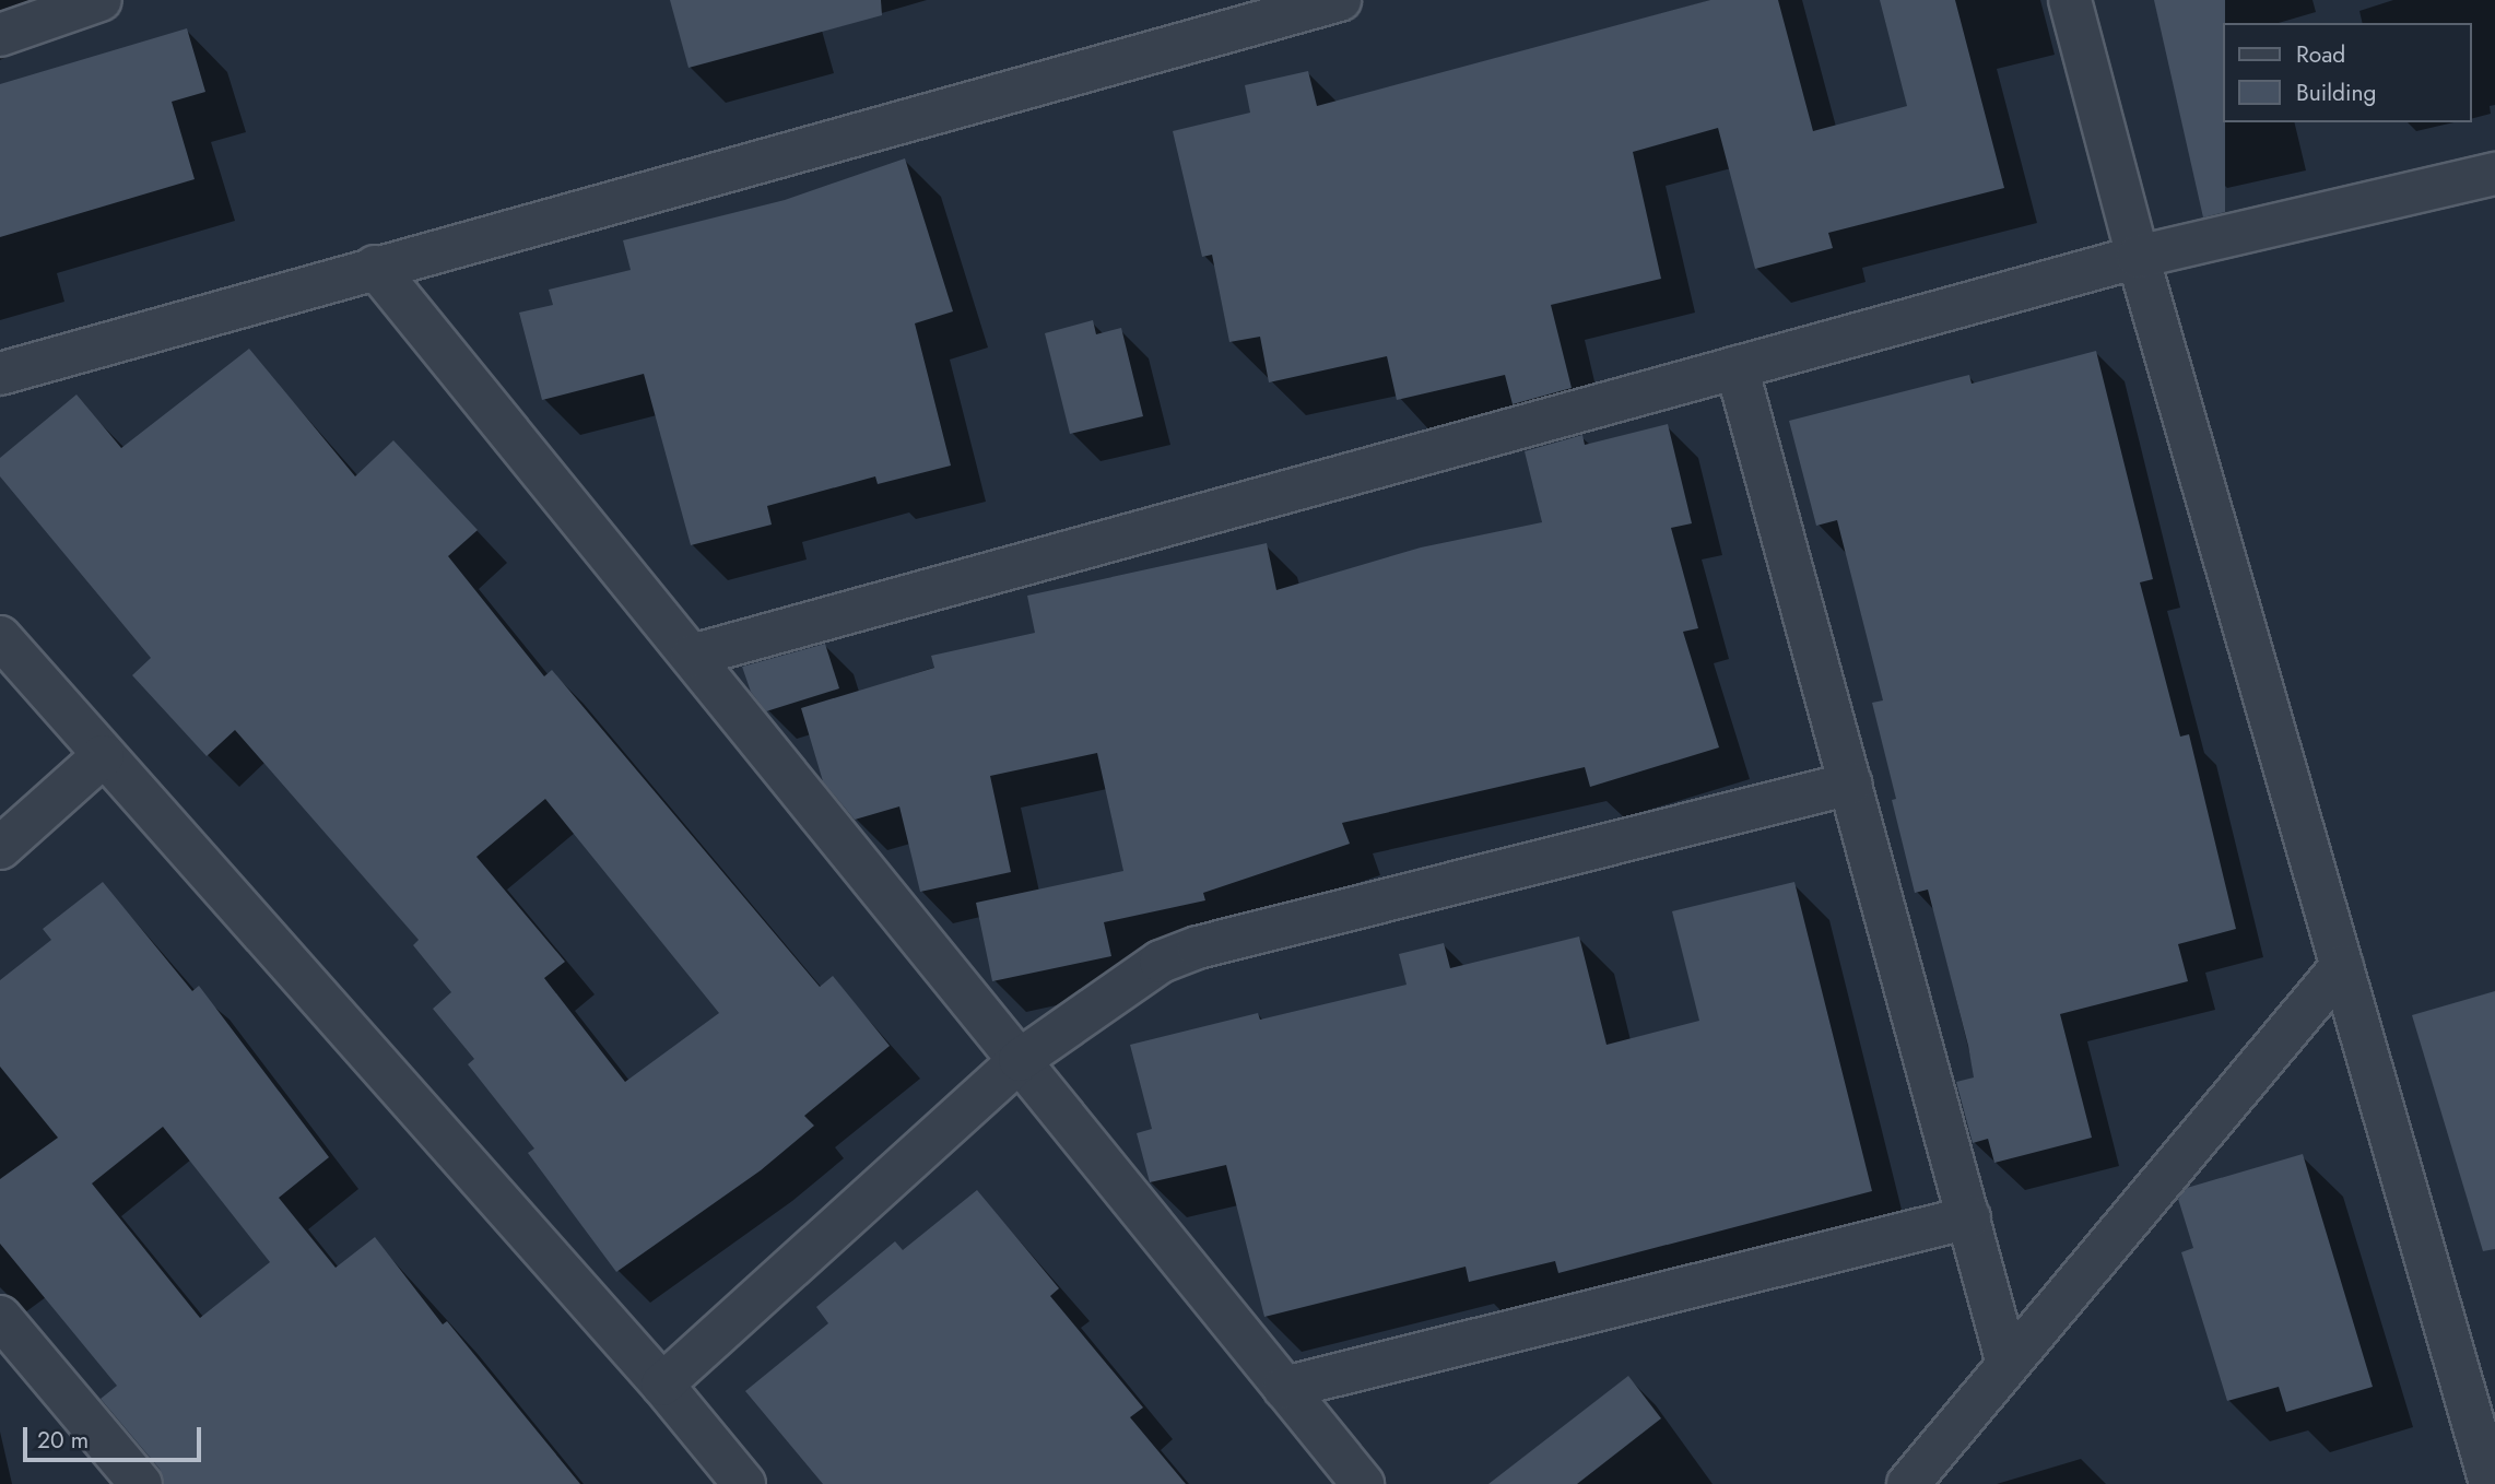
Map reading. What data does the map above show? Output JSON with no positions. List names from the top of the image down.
{
  "legend": ["Road", "Building"],
  "scale_bar": "20 m"
}
